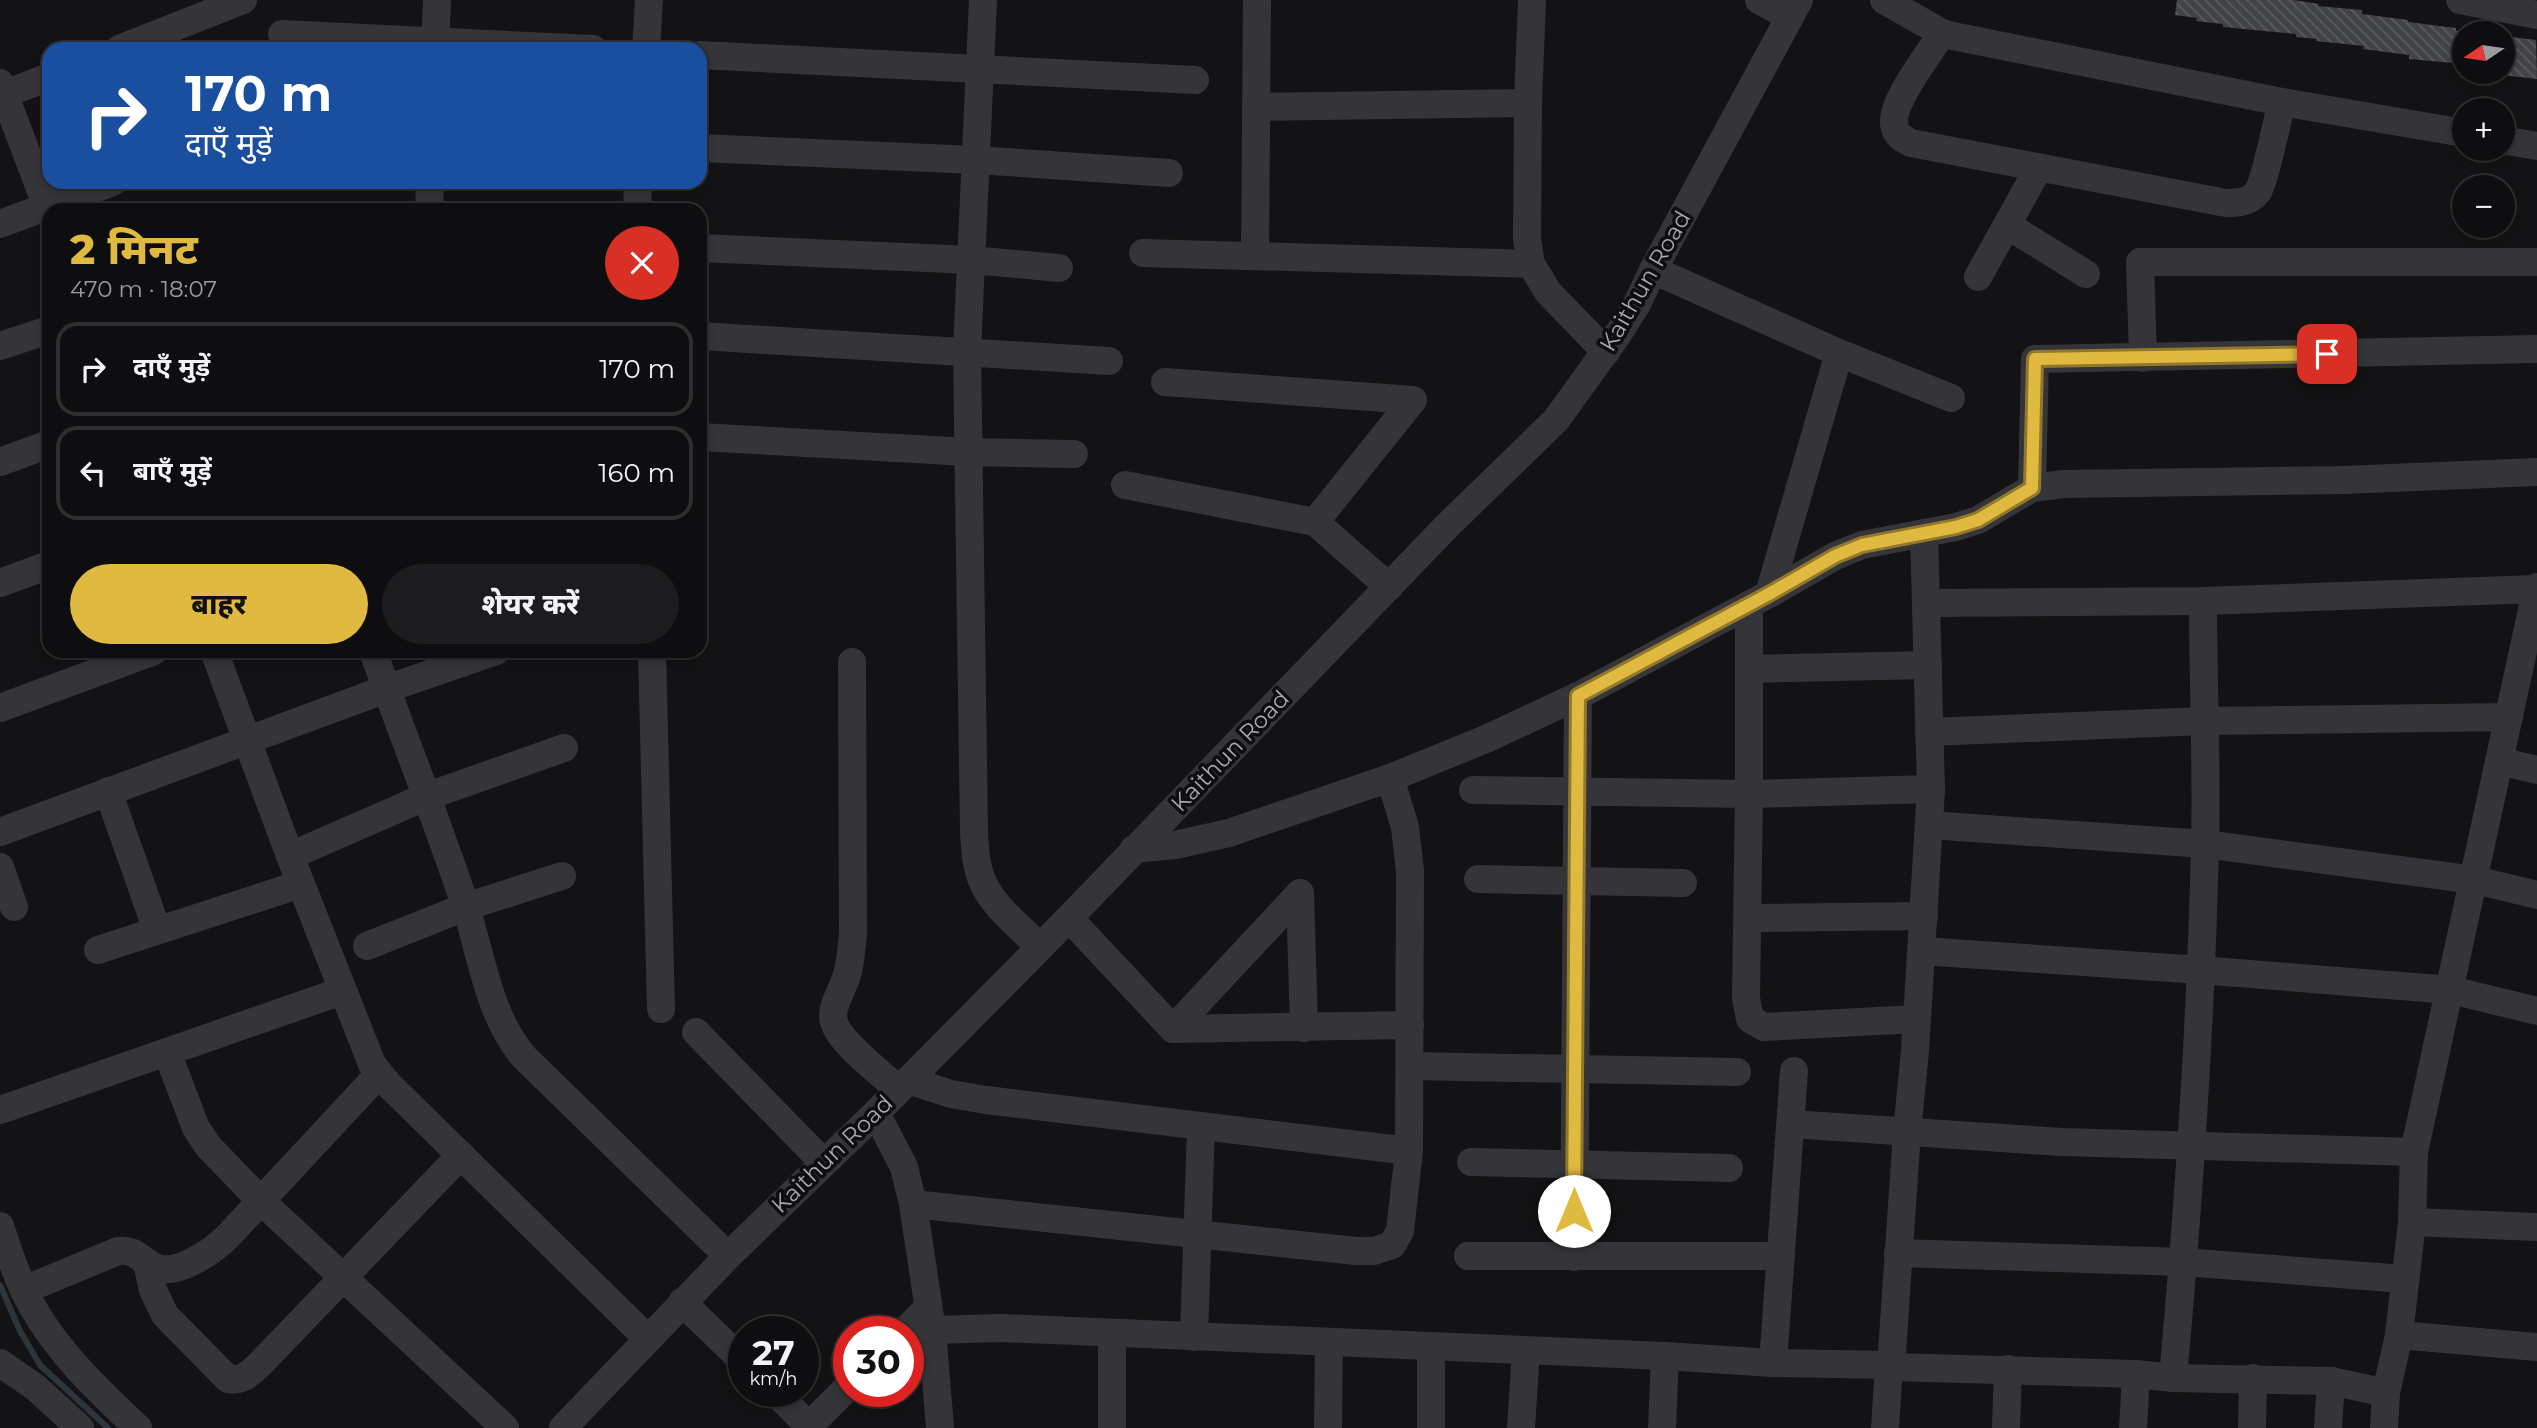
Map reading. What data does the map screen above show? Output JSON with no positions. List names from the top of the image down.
{
  "streets": {
    "street": ["Kaithun Road"]
  },
  "north": "left",
  "page": {
    "map_buttons": ["+", "−"],
    "turn": ["170 m", "दाएँ मुड़ें"],
    "heading": ["2 मिनट", "470 m · 18:07"],
    "list": [
      {
        "name": "दाएँ मुड़ें",
        "value": "170 m"
      },
      {
        "name": "बाएँ मुड़ें",
        "value": "160 m"
      }
    ],
    "buttons": ["बाहर", "शेयर करें"],
    "speed": "27 km/h",
    "limit": "30"
  }
}
